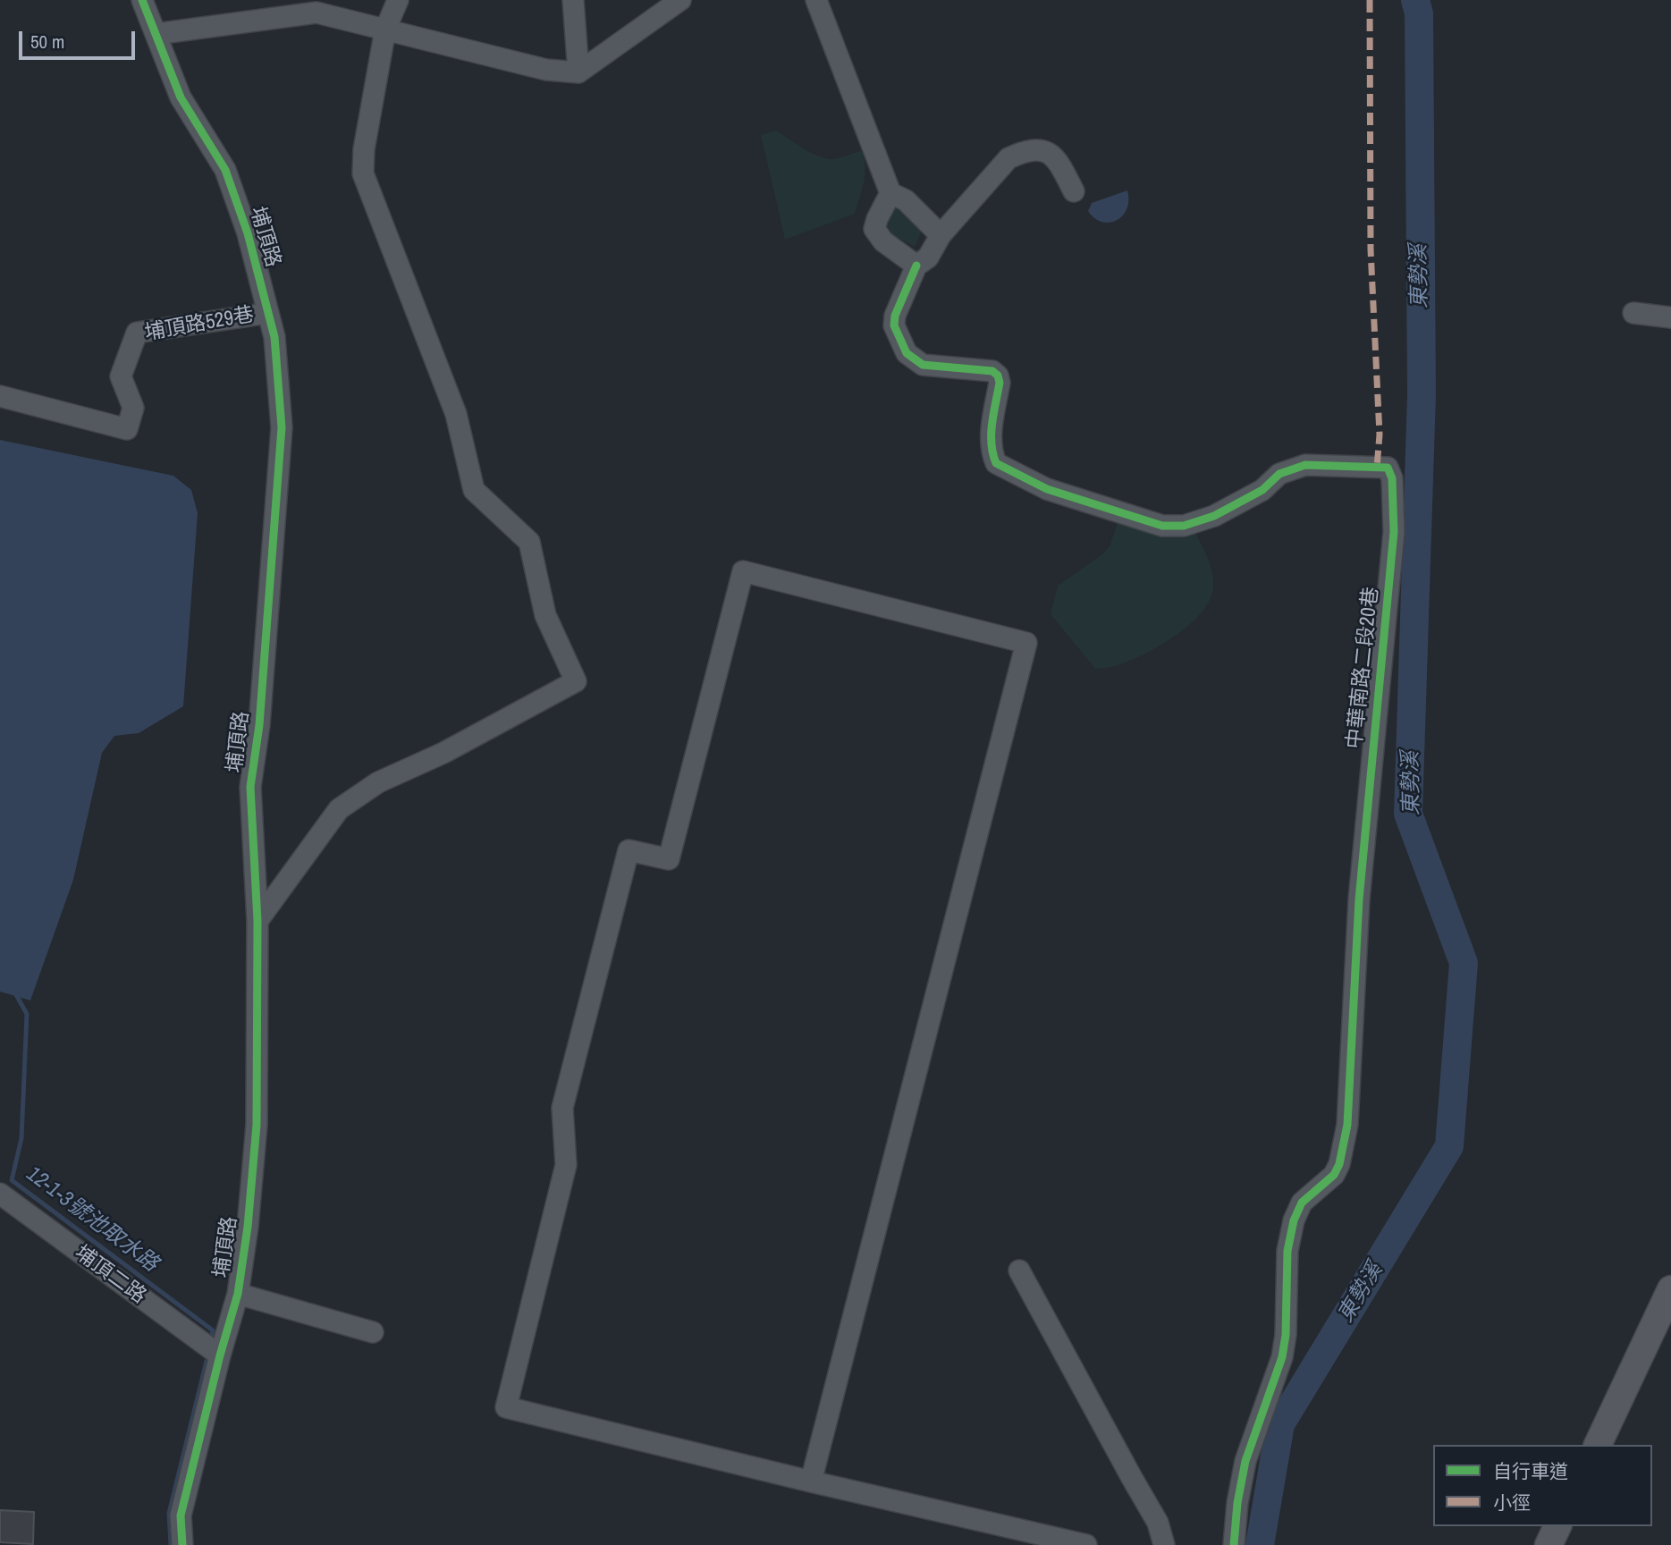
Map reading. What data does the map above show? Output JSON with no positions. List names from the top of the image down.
{
  "streets": {
    "street": [
      "埔頂路",
      "埔頂路529巷",
      "中華南路二段20巷",
      "埔頂二路"
    ]
  },
  "crossings": [
    ["埔頂路", "埔頂路529巷"],
    ["埔頂路", "埔頂二路"]
  ],
  "water": ["東勢溪", "12-1-3號池取水路"],
  "legend": ["自行車道", "小徑"],
  "scale_bar": "50 m"
}
